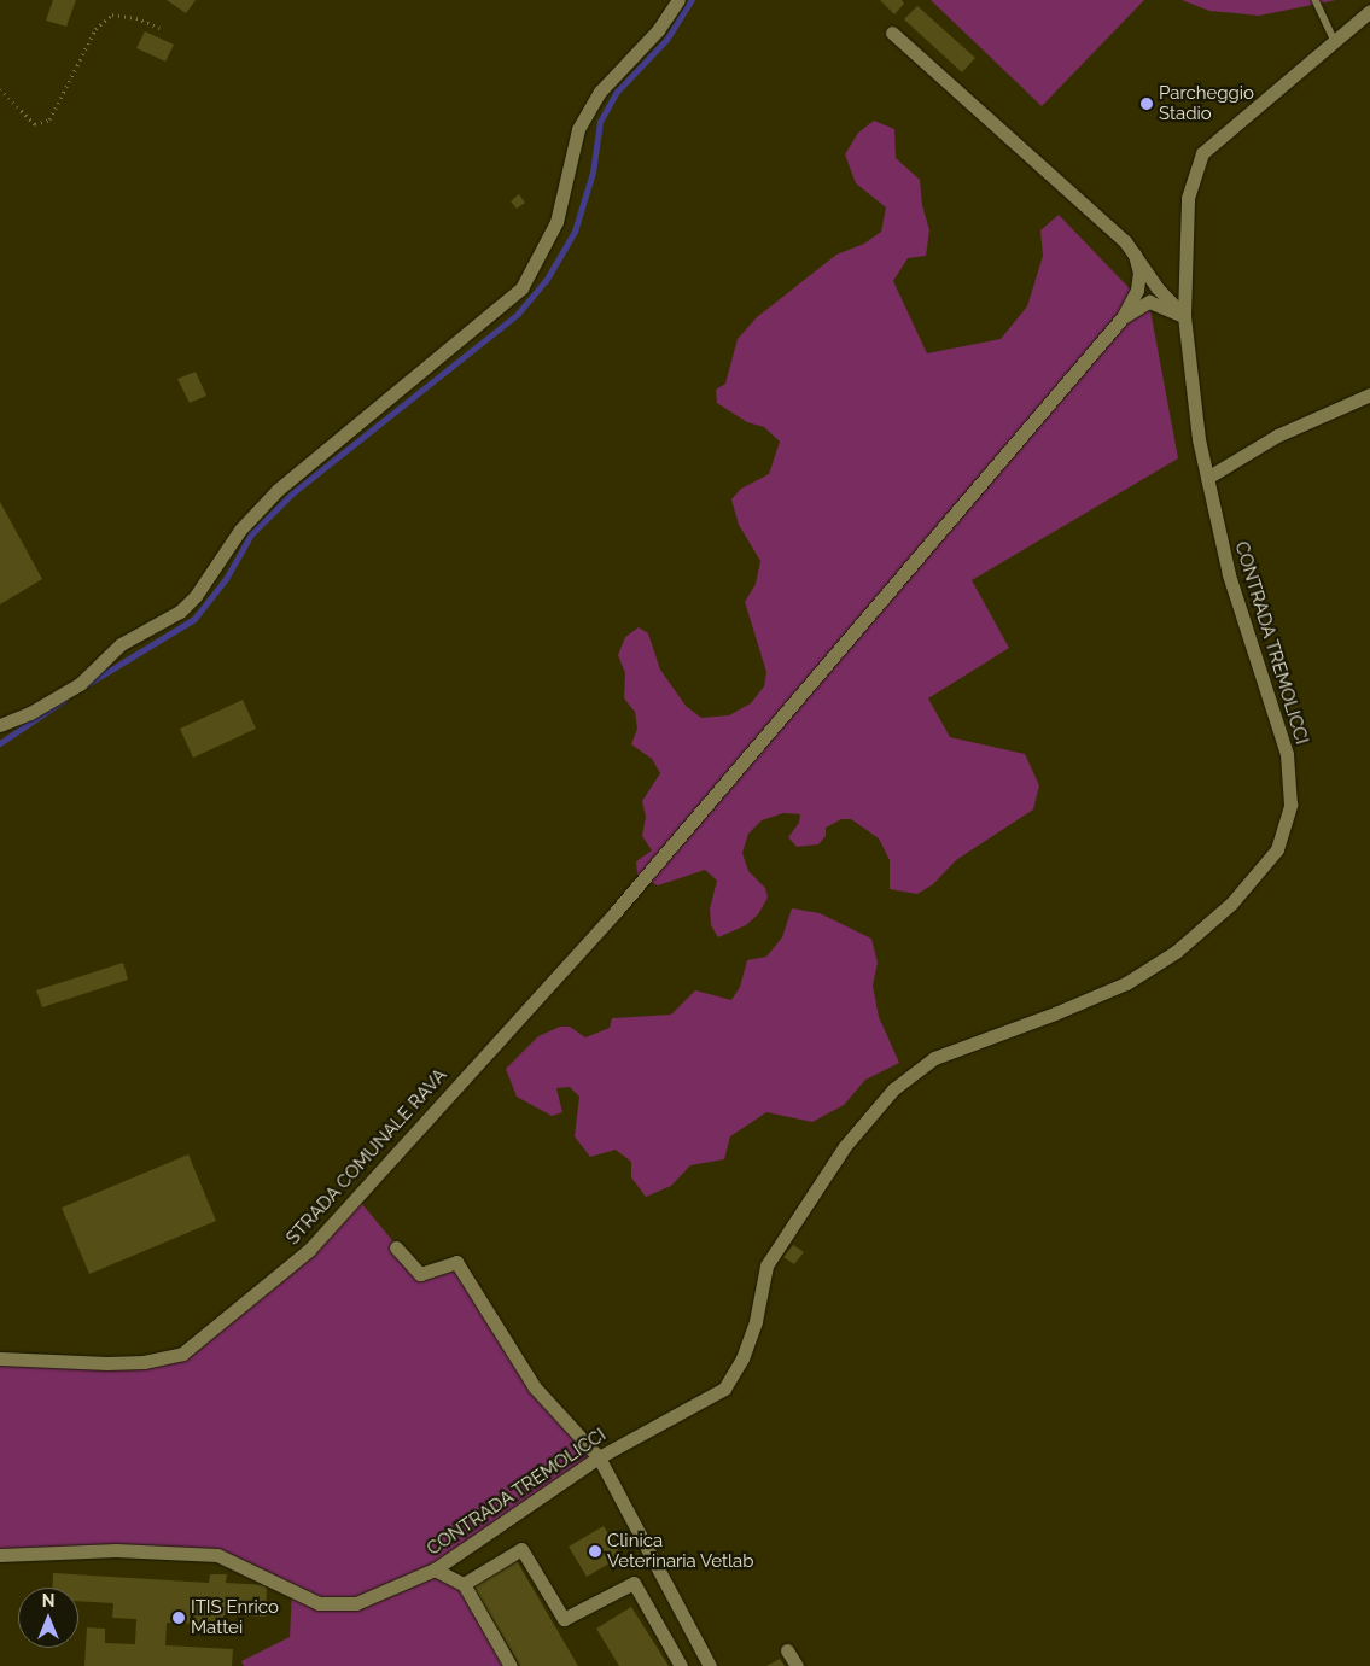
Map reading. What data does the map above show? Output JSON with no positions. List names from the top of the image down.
{
  "streets": {
    "street": ["CONTRADA TREMOLICCI", "STRADA COMUNALE RAVA"]
  },
  "places": ["Parcheggio Stadio", "Clinica Veterinaria Vetlab", "ITIS Enrico Mattei"],
  "north": "top"
}
